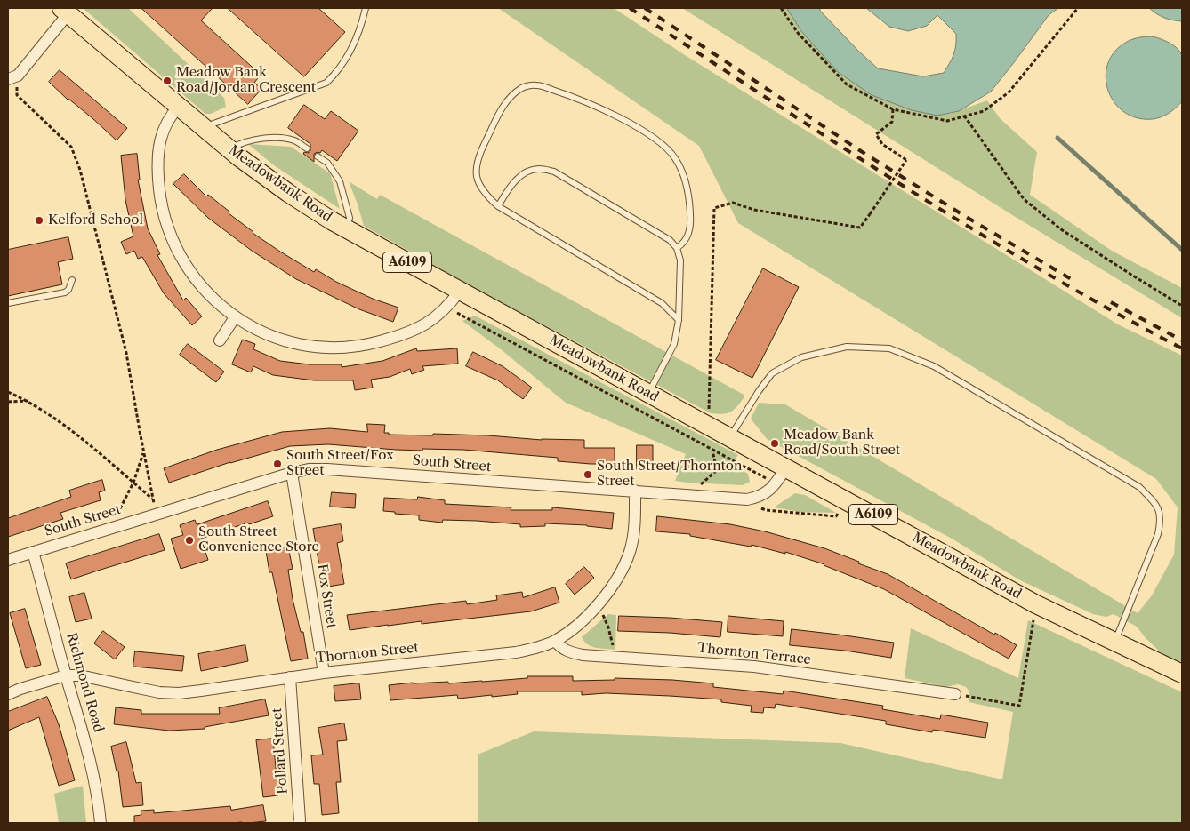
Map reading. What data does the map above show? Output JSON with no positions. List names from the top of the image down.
{
  "streets": {
    "main road": ["Meadowbank Road", "A6109"],
    "street": [
      "South Street",
      "Fox Street",
      "Thornton Street",
      "Thornton Terrace",
      "Richmond Road",
      "Pollard Street"
    ]
  },
  "crossings": [
    ["Meadowbank Road", "South Street"],
    ["South Street", "Fox Street"],
    ["South Street", "Thornton Street"],
    ["South Street", "Richmond Road"],
    ["Fox Street", "Thornton Street"],
    ["Thornton Street", "Thornton Terrace"],
    ["Thornton Street", "Richmond Road"],
    ["Thornton Street", "Pollard Street"]
  ],
  "places": [
    "Meadow Bank Road/Jordan Crescent",
    "Kelford School",
    "Meadow Bank Road/South Street",
    "South Street/Fox Street",
    "South Street/Thornton Street",
    "South Street Convenience Store"
  ]
}
